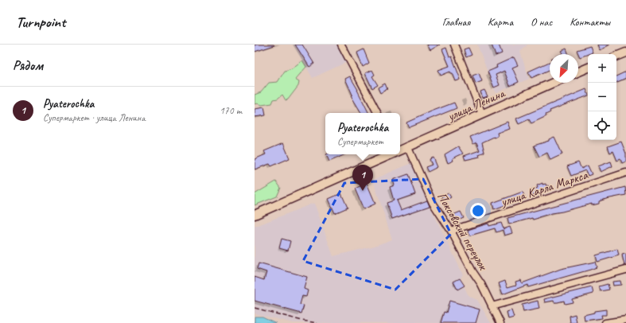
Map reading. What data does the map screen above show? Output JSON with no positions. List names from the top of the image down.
{
  "streets": {
    "main road": ["улица Ленина"],
    "street": ["улица Карла Маркса", "Поксовский переулок"]
  },
  "crossings": [
    ["улица Ленина", "Поксовский переулок"],
    ["улица Карла Маркса", "Поксовский переулок"]
  ],
  "north": "bottom left",
  "page": {
    "header": "Turnpoint",
    "nav": [
      "Главная",
      "Карта",
      "О нас",
      "Контакты"
    ],
    "heading": "Рядом",
    "map_buttons": ["+", "−"],
    "list": [
      {
        "mark": "1",
        "name": "Pyaterochka",
        "note": "Супермаркет · улица Ленина",
        "value": "170 m"
      }
    ],
    "popup": ["Pyaterochka", "Супермаркет"],
    "pins": "1"
  }
}
